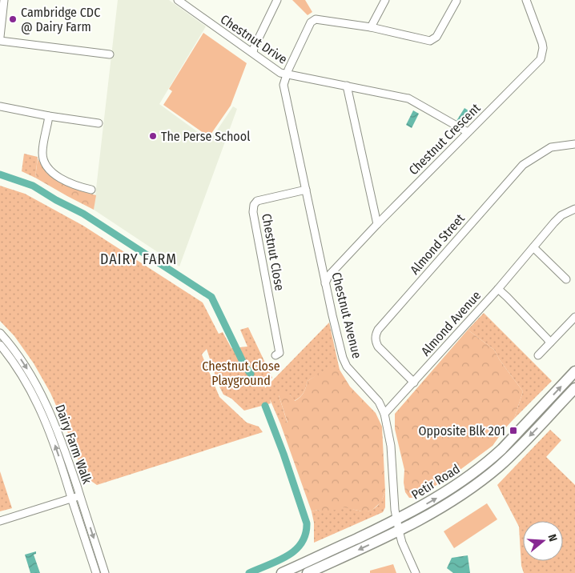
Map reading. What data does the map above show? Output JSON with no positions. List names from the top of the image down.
{
  "streets": {
    "main road": ["Petir Road"],
    "street": [
      "Chestnut Drive",
      "Chestnut Crescent",
      "Almond Street",
      "Chestnut Close",
      "Chestnut Avenue",
      "Almond Avenue",
      "Dairy Farm Walk"
    ]
  },
  "crossings": [
    ["Chestnut Drive", "Chestnut Crescent"],
    ["Chestnut Drive", "Chestnut Avenue"],
    ["Chestnut Crescent", "Chestnut Avenue"],
    ["Almond Street", "Almond Avenue"],
    ["Chestnut Close", "Chestnut Avenue"],
    ["Chestnut Avenue", "Almond Avenue"],
    ["Chestnut Avenue", "Petir Road"]
  ],
  "districts": ["DAIRY FARM"],
  "parks": ["Chestnut Close Playground"],
  "places": {
    "other": ["Cambridge CDC @ Dairy Farm", "The Perse School"],
    "transit": ["Opposite Blk 201"]
  },
  "north": "right"
}
